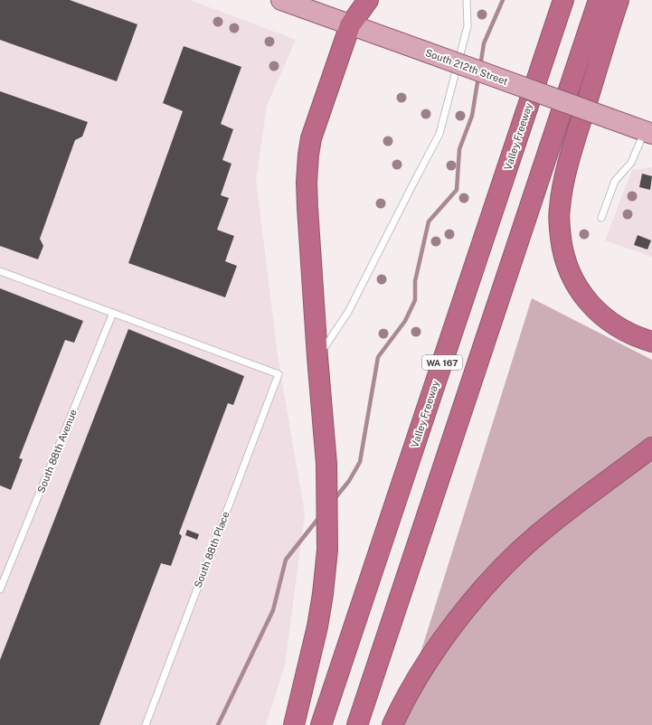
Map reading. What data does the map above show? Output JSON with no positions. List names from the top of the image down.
{
  "streets": {
    "highway": ["Valley Freeway", "WA 167"],
    "main road": ["South 212th Street"],
    "lane": ["South 88th Avenue", "South 88th Place"]
  },
  "crossings": [
    ["South 88th Avenue", "South 88th Place"]
  ]
}
